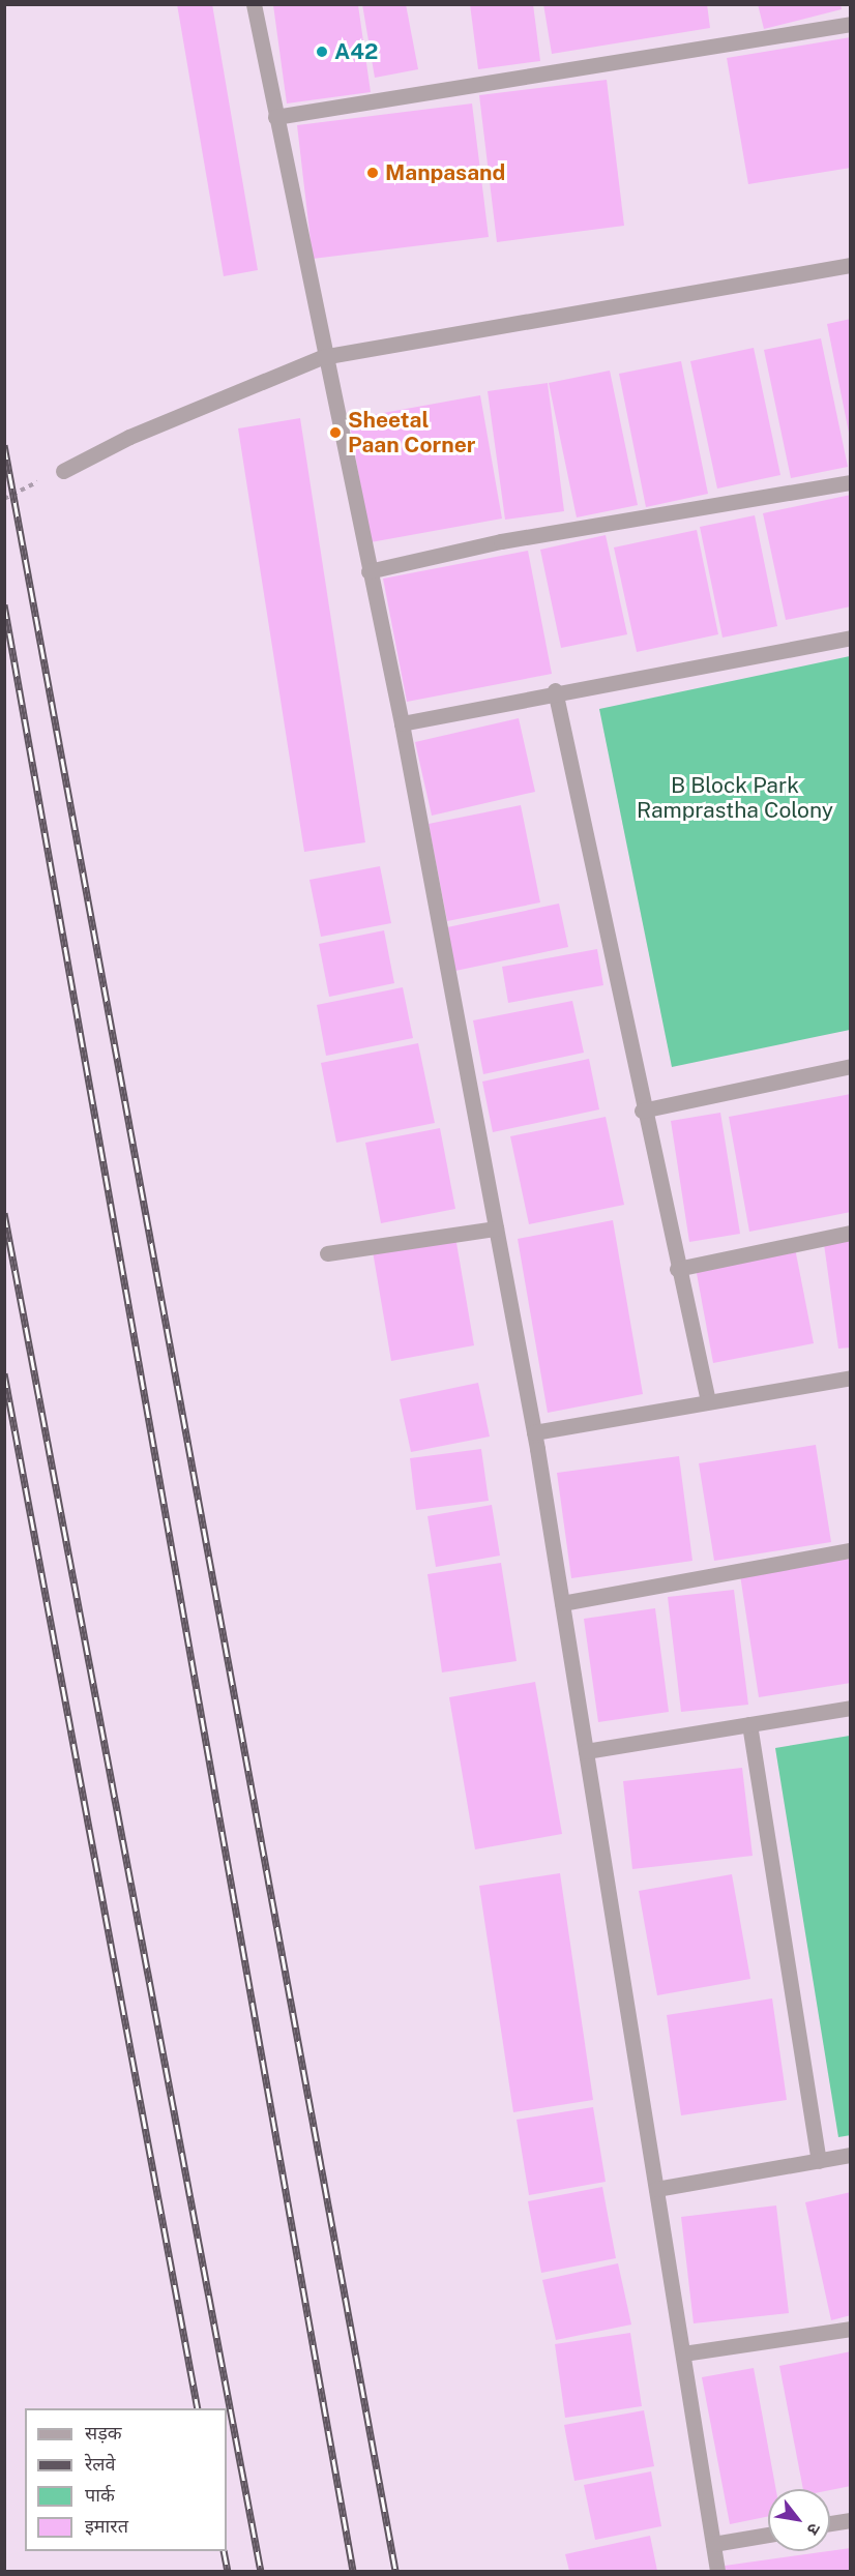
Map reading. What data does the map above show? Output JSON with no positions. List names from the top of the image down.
{
  "parks": ["B Block Park Ramprastha Colony"],
  "places": ["A42", "Manpasand", "Sheetal Paan Corner"],
  "legend": [
    "सड़क",
    "रेलवे",
    "पार्क",
    "इमारत"
  ],
  "north": "bottom right"
}
